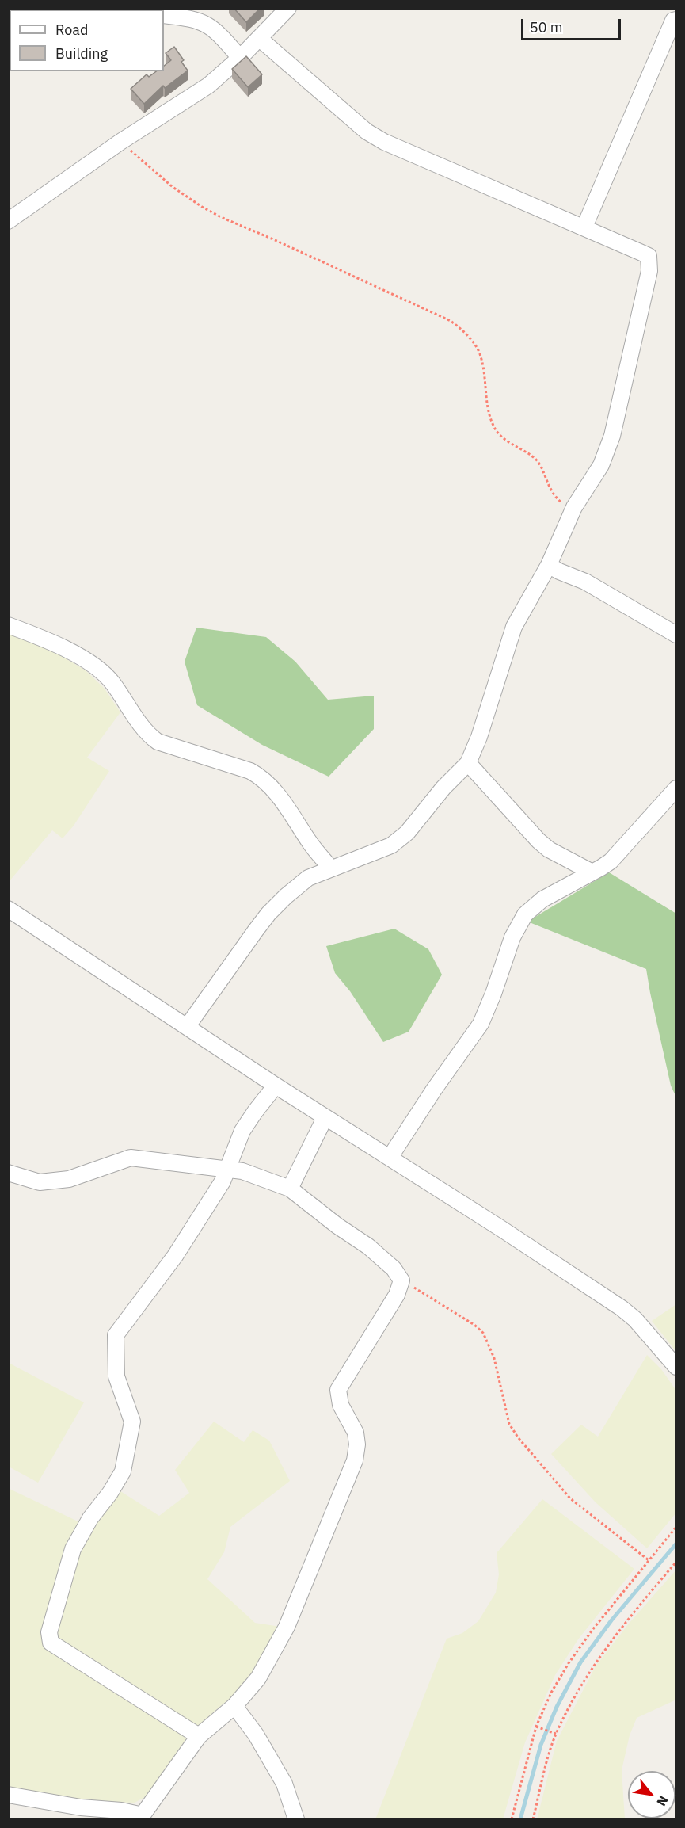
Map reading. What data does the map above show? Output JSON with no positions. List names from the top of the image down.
{
  "legend": ["Road", "Building"],
  "scale_bar": "50 m",
  "north": "bottom right"
}
